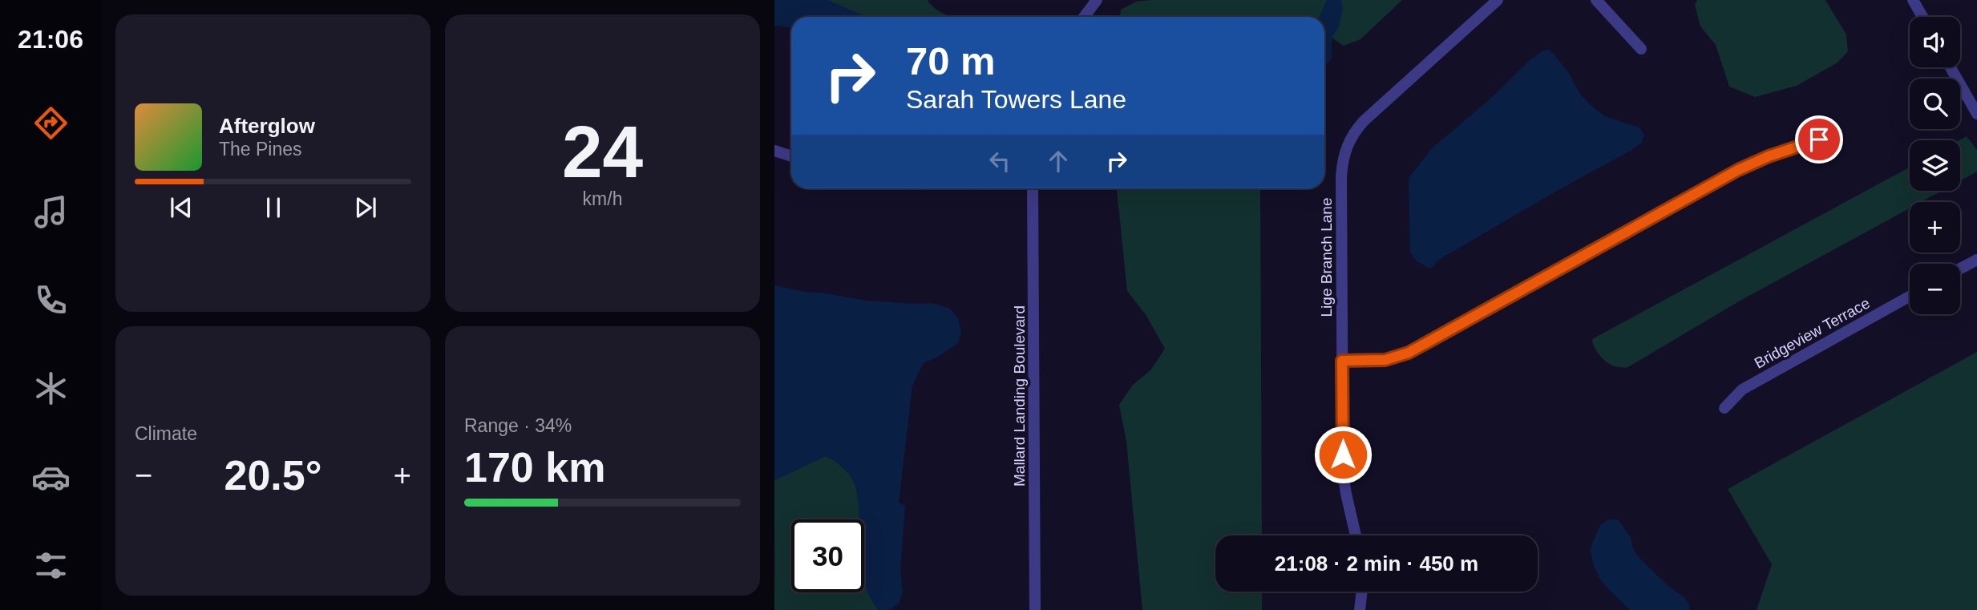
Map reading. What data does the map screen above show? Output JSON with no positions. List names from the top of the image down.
{
  "streets": {
    "street": ["Lige Branch Lane", "Bridgeview Terrace", "Mallard Landing Boulevard"]
  },
  "page": {
    "tabs": "21:06",
    "tile": [
      ["24", "km/h"],
      "Climate",
      ["Range · 34%", "170 km"]
    ],
    "map_buttons": ["+", "−"],
    "turn": ["70 m", "Sarah Towers Lane"],
    "song": ["Afterglow", "The Pines"],
    "heat": ["−", "20.5°", "+"],
    "limit": "30",
    "trip": "21:08 · 2 min · 450 m"
  }
}
